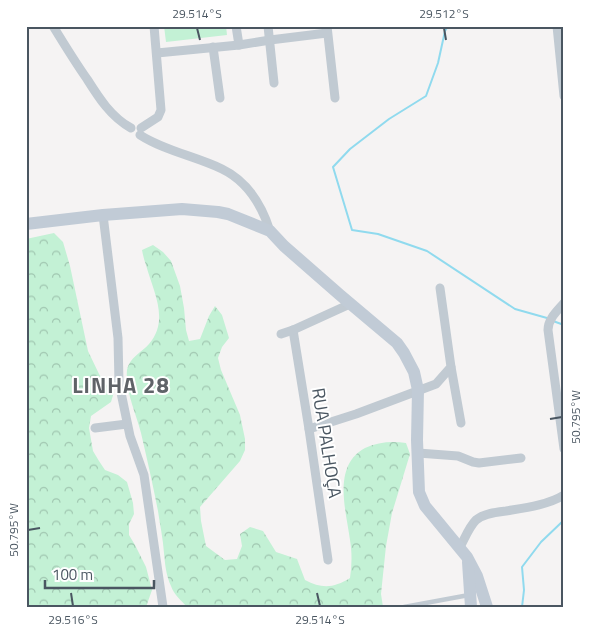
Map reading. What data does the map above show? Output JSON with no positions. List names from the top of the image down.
{
  "streets": {
    "street": ["RUA PALHOÇA"]
  },
  "districts": ["LINHA 28"],
  "scale_bar": "100 m",
  "coordinates": [
    "29.514°S",
    "29.512°S",
    "50.795°W",
    "29.516°S"
  ]
}
